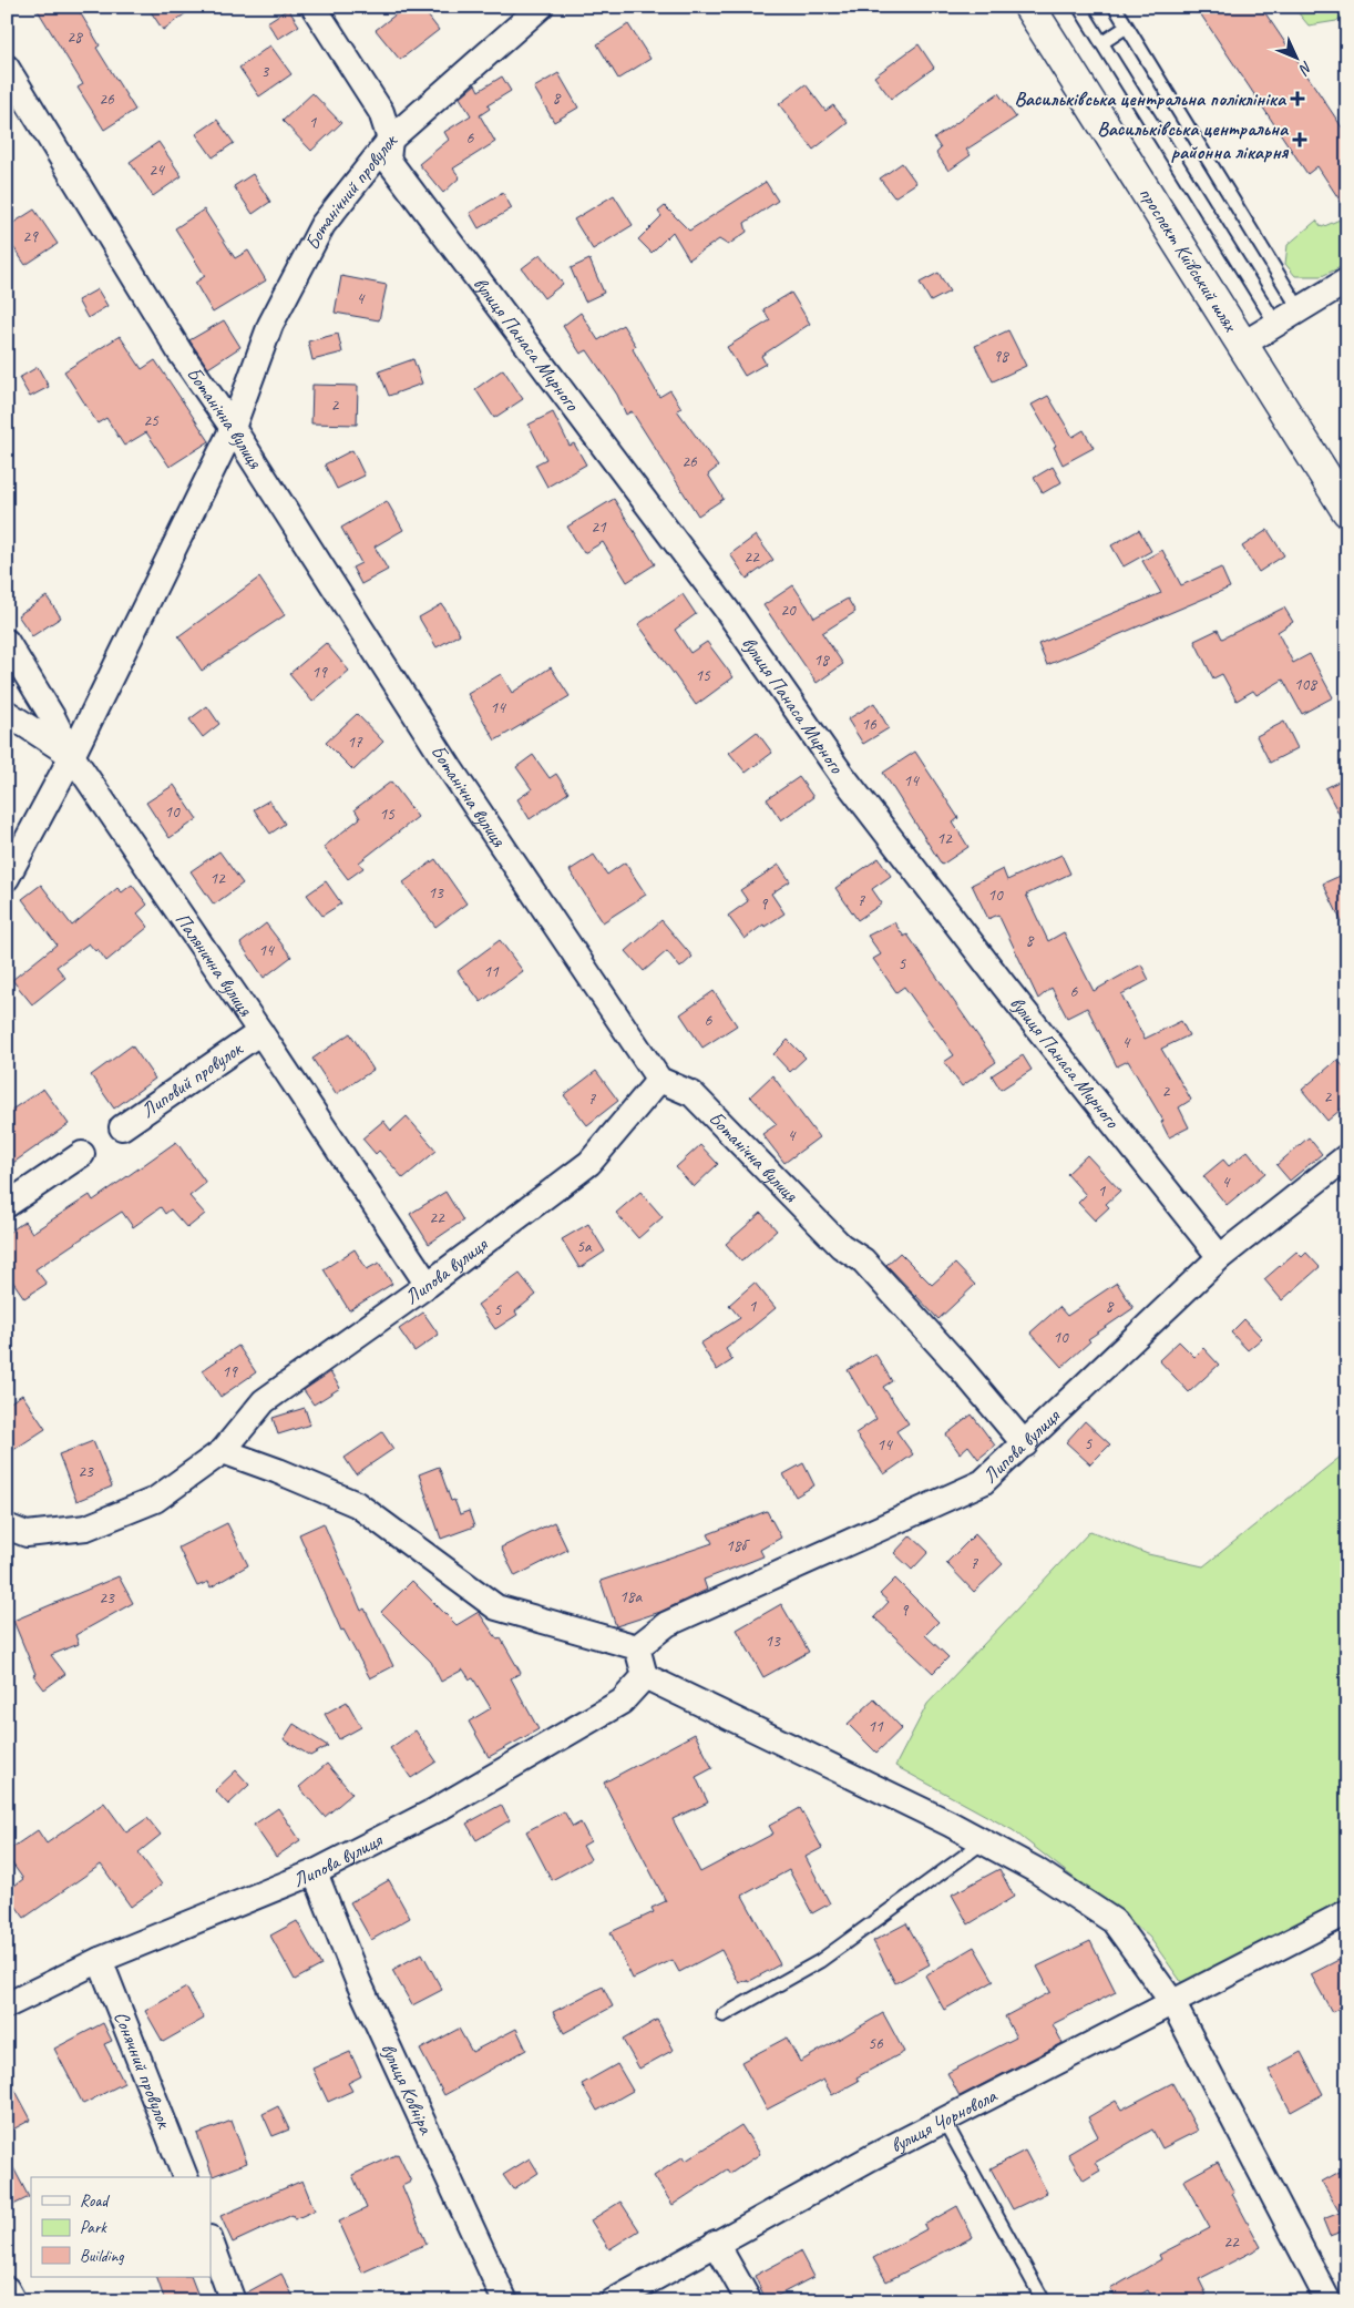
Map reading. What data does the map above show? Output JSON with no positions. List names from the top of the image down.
{
  "streets": {
    "main road": ["проспект Київський шлях"],
    "street": [
      "Ботанічний провулок",
      "вулиця Панаса Мирного",
      "Ботанічна вулиця",
      "Палянична вулиця",
      "Липовий провулок",
      "Липова вулиця",
      "Сонячний провулок",
      "вулиця Ковніра",
      "вулиця Чорновола"
    ]
  },
  "crossings": [
    ["Ботанічний провулок", "вулиця Панаса Мирного"],
    ["Ботанічний провулок", "Ботанічна вулиця"],
    ["Ботанічний провулок", "Палянична вулиця"],
    ["вулиця Панаса Мирного", "Липова вулиця"],
    ["Ботанічна вулиця", "Липова вулиця"],
    ["Палянична вулиця", "Липовий провулок"],
    ["Палянична вулиця", "Липова вулиця"],
    ["Липова вулиця", "Сонячний провулок"],
    ["Липова вулиця", "вулиця Ковніра"]
  ],
  "places": {
    "health": ["Васильківська центральна поліклініка", "Васильківська центральна районна лікарня"]
  },
  "house_numbers": [
    "28",
    "3",
    "8",
    "26",
    "1",
    "6",
    "24",
    "29",
    "4",
    "98",
    "2",
    "25",
    "26",
    "21",
    "22",
    "20",
    "18",
    "19",
    "15",
    "108",
    "14",
    "16",
    "17",
    "14",
    "10",
    "15",
    "12",
    "12",
    "13",
    "10",
    "7",
    "9",
    "8",
    "14",
    "5",
    "11",
    "6",
    "6",
    "4",
    "2",
    "2",
    "7",
    "4",
    "4",
    "1",
    "22",
    "5а",
    "1",
    "8",
    "5",
    "10",
    "19",
    "5",
    "14",
    "23",
    "18б",
    "7",
    "18а",
    "23",
    "9",
    "13",
    "11",
    "56",
    "22"
  ],
  "legend": ["Road", "Park", "Building"],
  "north": "bottom right"
}
